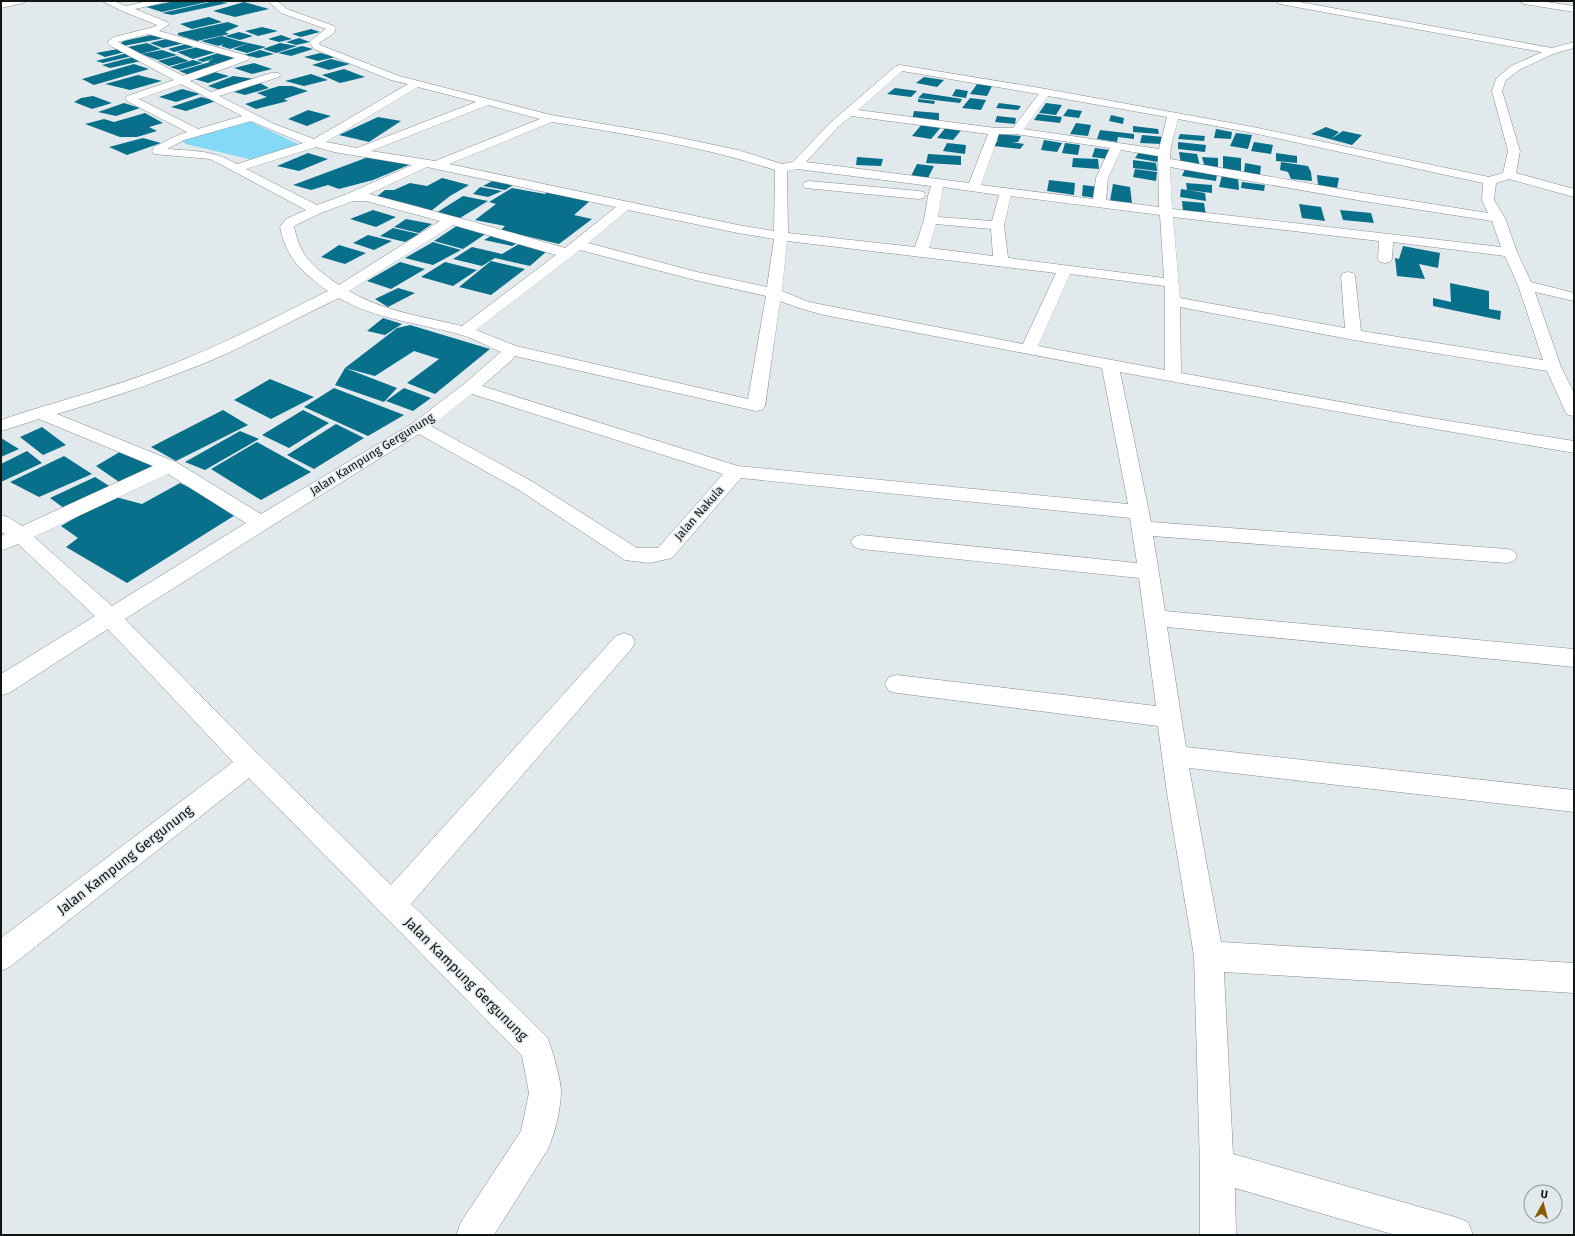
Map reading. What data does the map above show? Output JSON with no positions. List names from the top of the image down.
{
  "streets": {
    "street": ["Jalan Kampung Gergunung", "Jalan Nakula"]
  },
  "crossings": [
    ["Jalan Kampung Gergunung", "Jalan Nakula"]
  ],
  "north": "top"
}
